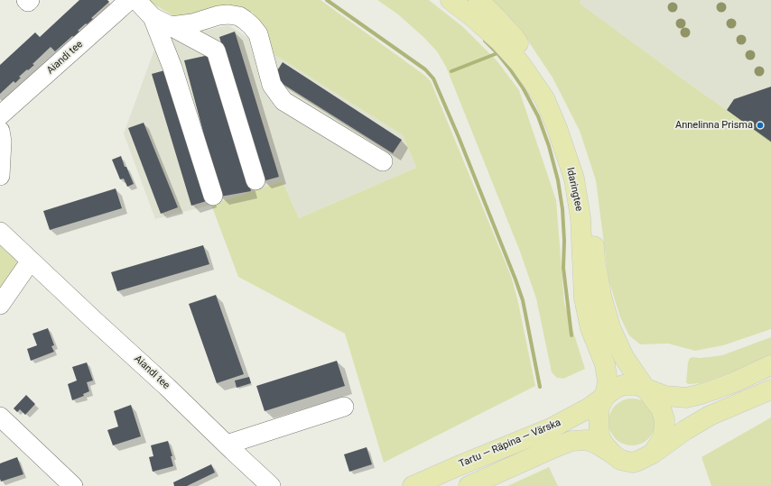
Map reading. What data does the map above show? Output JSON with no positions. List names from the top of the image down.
{
  "streets": {
    "main road": ["Idaringtee", "Tartu — Räpina — Värska"],
    "street": ["Aiandi tee"]
  },
  "crossings": [
    ["Idaringtee", "Tartu — Räpina — Värska"]
  ],
  "places": ["Annelinna Prisma"]
}
